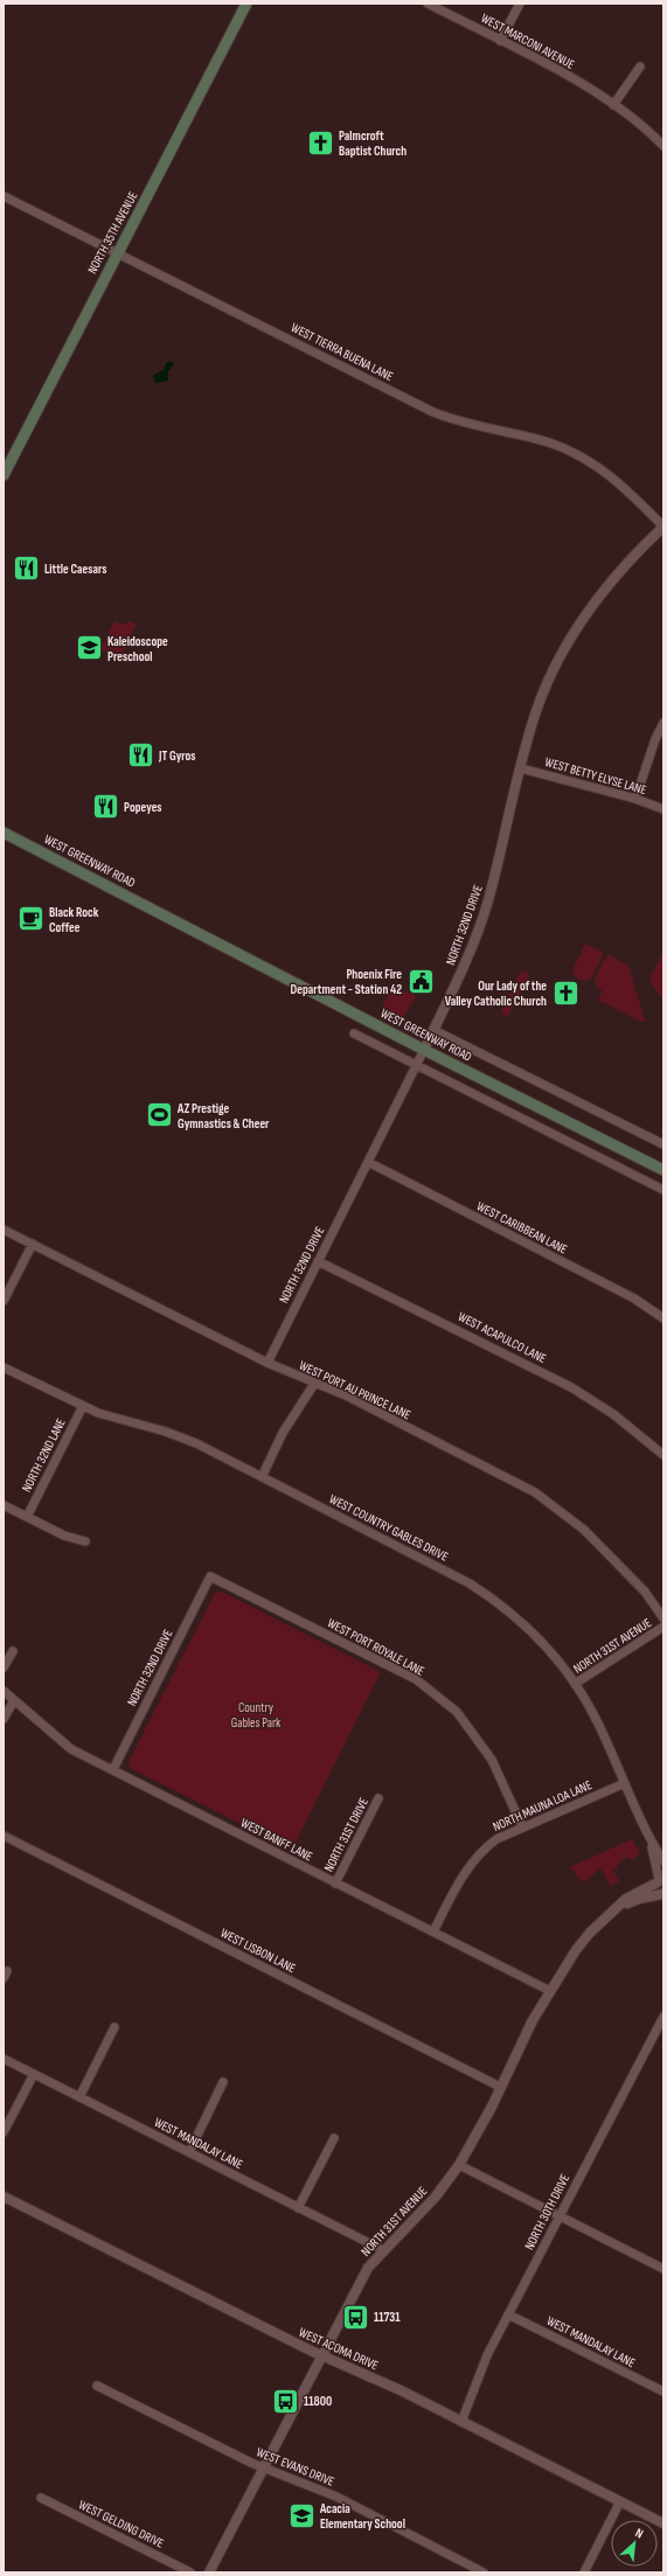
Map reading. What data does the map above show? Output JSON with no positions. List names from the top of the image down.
{
  "streets": {
    "main road": ["NORTH 35TH AVENUE", "WEST GREENWAY ROAD"],
    "street": [
      "WEST MARCONI AVENUE",
      "WEST TIERRA BUENA LANE",
      "WEST BETTY ELYSE LANE",
      "NORTH 32ND DRIVE",
      "WEST CARIBBEAN LANE",
      "WEST ACAPULCO LANE",
      "WEST PORT AU PRINCE LANE",
      "NORTH 32ND LANE",
      "WEST COUNTRY GABLES DRIVE",
      "NORTH 31ST AVENUE",
      "WEST PORT ROYALE LANE",
      "NORTH MAUNA LOA LANE",
      "NORTH 31ST DRIVE",
      "WEST BANFF LANE",
      "WEST LISBON LANE",
      "WEST MANDALAY LANE",
      "NORTH 30TH DRIVE",
      "WEST ACOMA DRIVE",
      "WEST EVANS DRIVE",
      "WEST GELDING DRIVE"
    ]
  },
  "crossings": [
    ["NORTH 35TH AVENUE", "WEST TIERRA BUENA LANE"],
    ["WEST TIERRA BUENA LANE", "NORTH 32ND DRIVE"],
    ["WEST BETTY ELYSE LANE", "NORTH 32ND DRIVE"],
    ["WEST GREENWAY ROAD", "NORTH 32ND DRIVE"],
    ["NORTH 32ND DRIVE", "WEST CARIBBEAN LANE"],
    ["NORTH 32ND DRIVE", "WEST ACAPULCO LANE"],
    ["NORTH 32ND DRIVE", "WEST PORT AU PRINCE LANE"],
    ["NORTH 32ND DRIVE", "WEST PORT ROYALE LANE"],
    ["NORTH 32ND DRIVE", "WEST BANFF LANE"],
    ["NORTH 32ND LANE", "WEST COUNTRY GABLES DRIVE"],
    ["WEST COUNTRY GABLES DRIVE", "NORTH 31ST AVENUE"],
    ["WEST COUNTRY GABLES DRIVE", "NORTH MAUNA LOA LANE"],
    ["NORTH 31ST AVENUE", "WEST BANFF LANE"],
    ["NORTH 31ST AVENUE", "WEST LISBON LANE"],
    ["NORTH 31ST AVENUE", "WEST MANDALAY LANE"],
    ["NORTH 31ST AVENUE", "WEST ACOMA DRIVE"],
    ["NORTH 31ST AVENUE", "WEST EVANS DRIVE"],
    ["WEST PORT ROYALE LANE", "NORTH MAUNA LOA LANE"],
    ["NORTH MAUNA LOA LANE", "WEST BANFF LANE"],
    ["NORTH 31ST DRIVE", "WEST BANFF LANE"],
    ["WEST MANDALAY LANE", "NORTH 30TH DRIVE"],
    ["NORTH 30TH DRIVE", "WEST ACOMA DRIVE"]
  ],
  "parks": ["Country Gables Park"],
  "places": {
    "church": ["Palmcroft Baptist Church", "Our Lady of the Valley Catholic Church"],
    "restaurant": ["Little Caesars", "JT Gyros", "Popeyes"],
    "school or university": ["Kaleidoscope Preschool", "Acacia Elementary School"],
    "cafe": ["Black Rock Coffee"],
    "public building": ["Phoenix Fire Department - Station 42"],
    "sports": ["AZ Prestige Gymnastics & Cheer"],
    "bus stop": ["11731", "11800"]
  },
  "north": "top right"
}
